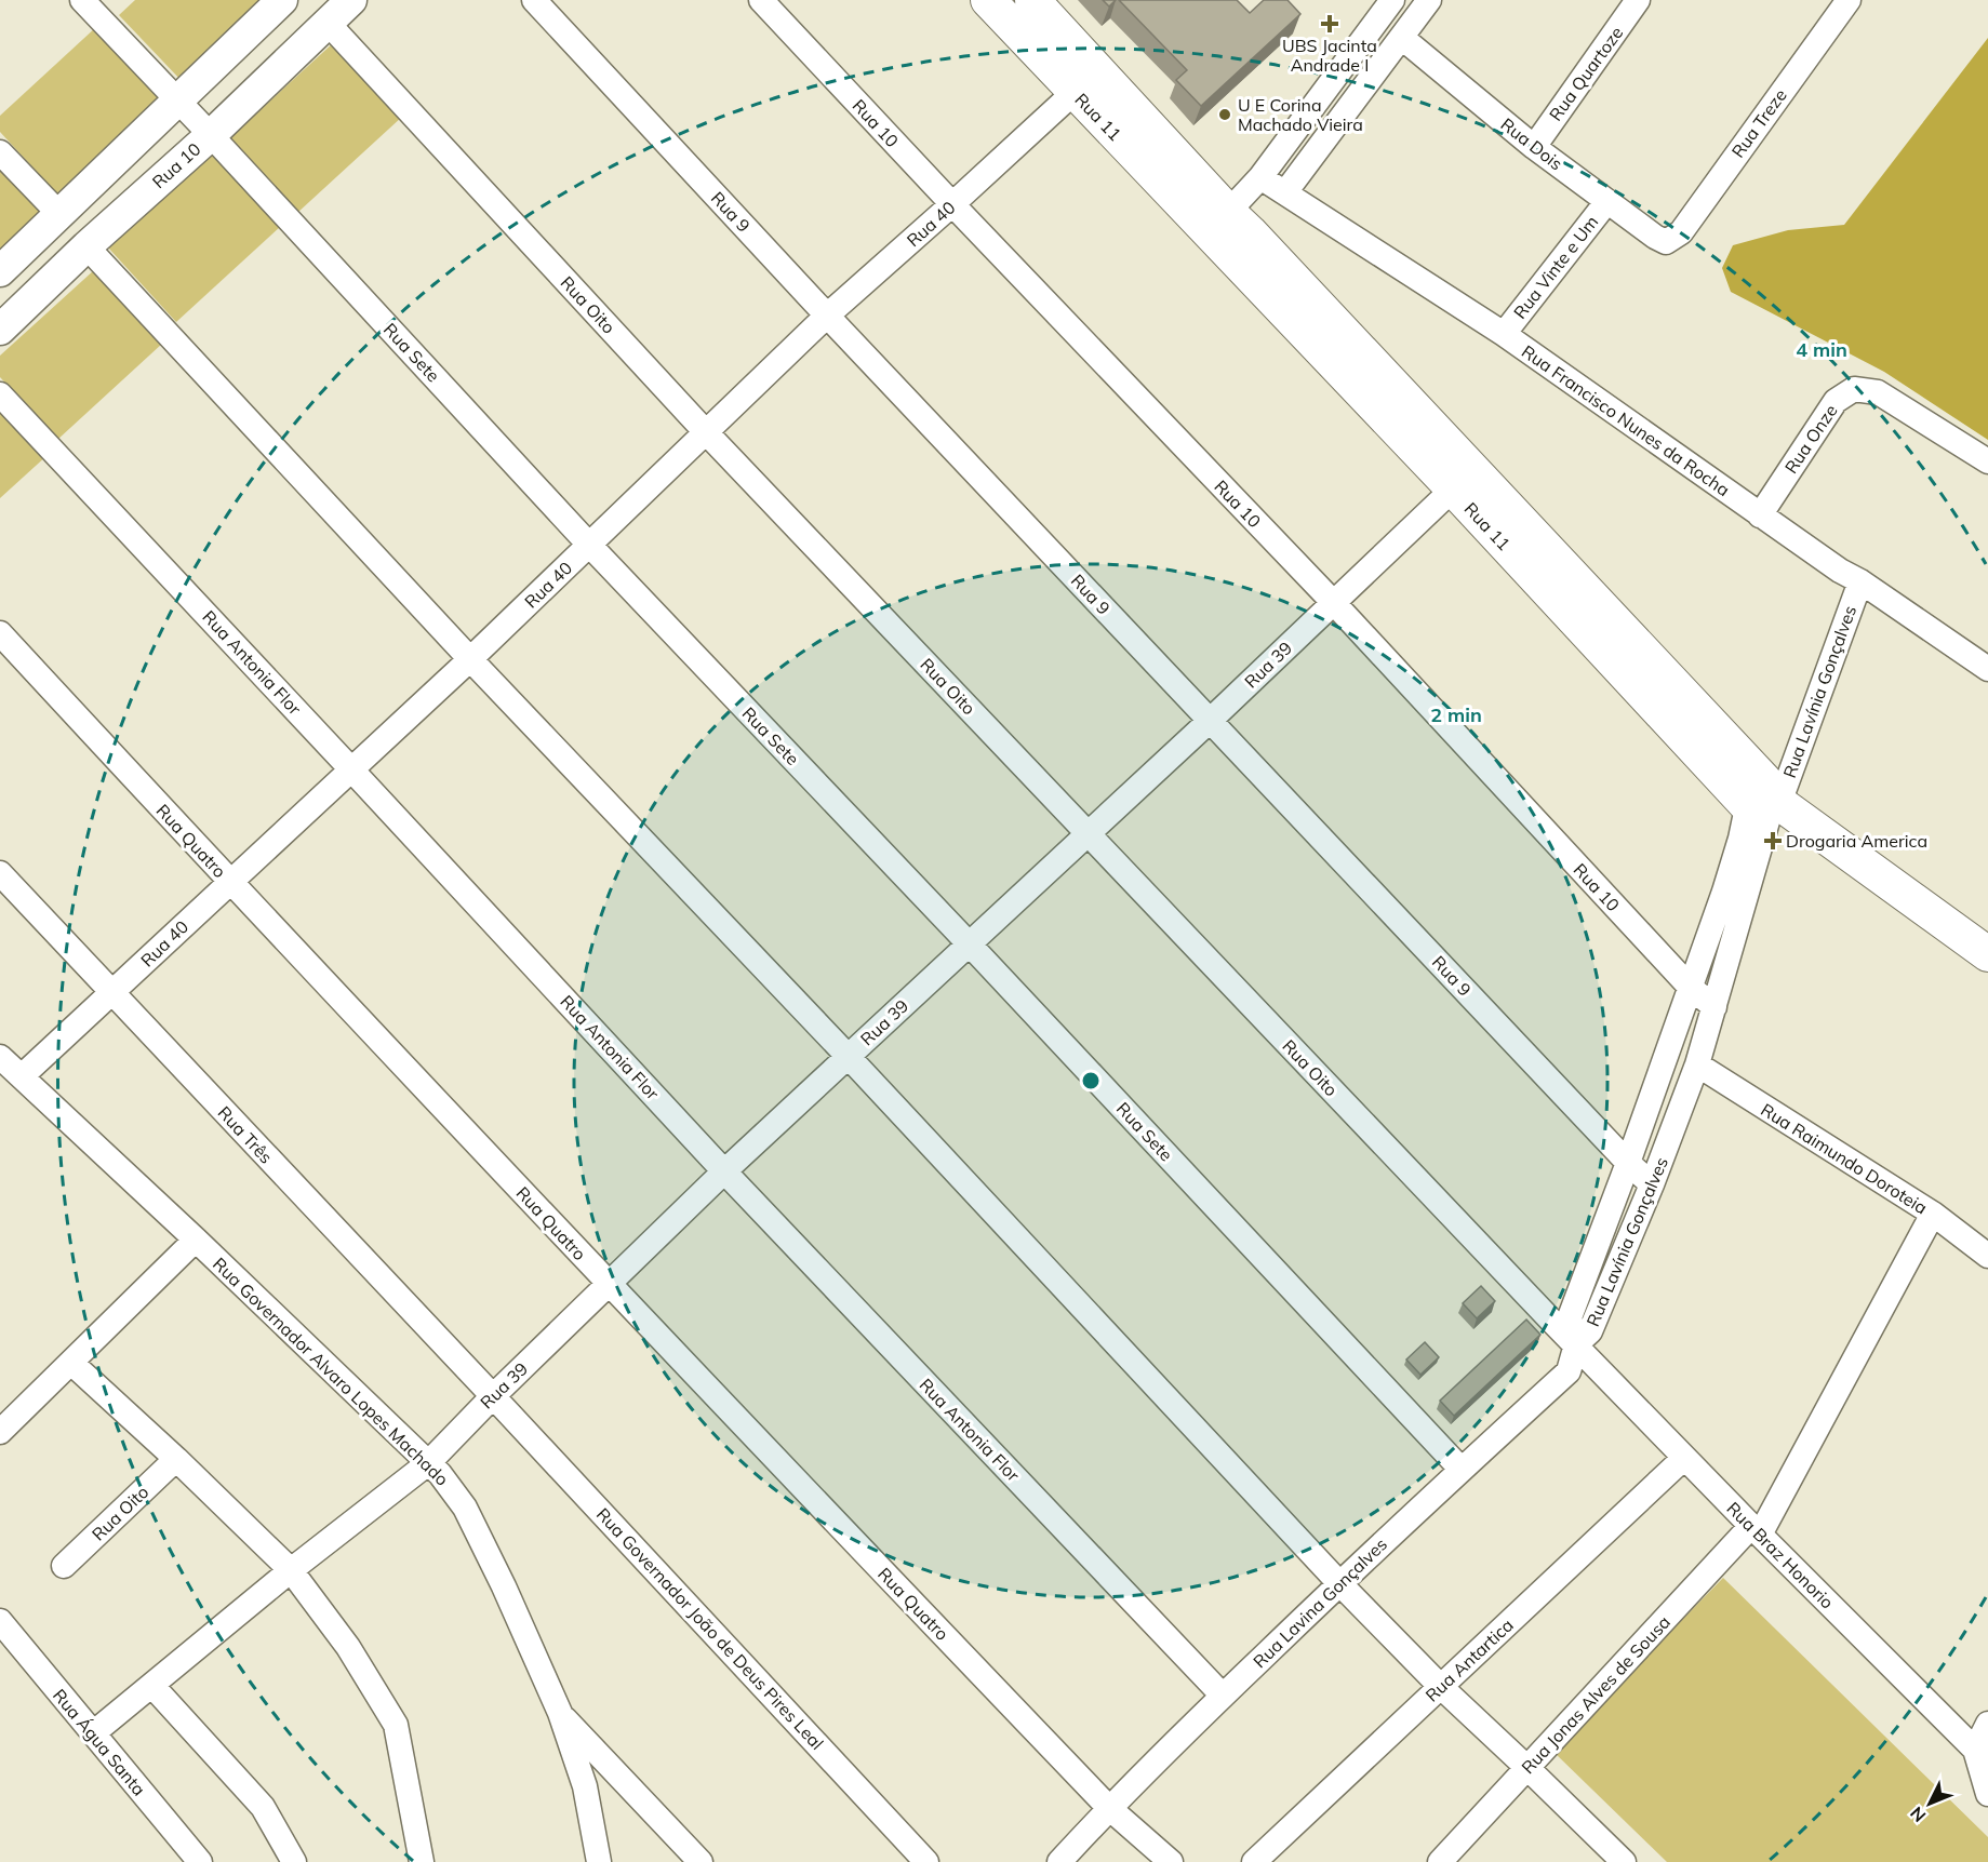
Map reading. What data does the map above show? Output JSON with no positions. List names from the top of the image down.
{
  "streets": {
    "main road": ["Rua 11"],
    "street": [
      "Rua Quartoze",
      "Rua 10",
      "Rua Treze",
      "Rua Dois",
      "Rua 9",
      "Rua 40",
      "Rua Vinte e Um",
      "Rua Oito",
      "Rua Sete",
      "Rua Francisco Nunes da Rocha",
      "Rua Onze",
      "Rua Antonia Flor",
      "Rua 39",
      "Rua Lavínia Gonçalves",
      "Rua Quatro",
      "Rua Três",
      "Rua Raimundo Doroteia",
      "Rua Governador Alvaro Lopes Machado",
      "Rua Braz Honorio",
      "Rua Lavina Gonçalves",
      "Rua Governador João de Deus Pires Leal",
      "Rua Antartica",
      "Rua Jonas Alves de Sousa",
      "Rua Água Santa"
    ]
  },
  "crossings": [
    ["Rua Quartoze", "Rua Dois"],
    ["Rua 11", "Rua 40"],
    ["Rua 11", "Rua 39"],
    ["Rua 11", "Rua Lavínia Gonçalves"],
    ["Rua 10", "Rua 40"],
    ["Rua 10", "Rua Oito"],
    ["Rua 10", "Rua Sete"],
    ["Rua 10", "Rua 39"],
    ["Rua 10", "Rua Lavínia Gonçalves"],
    ["Rua Treze", "Rua Dois"],
    ["Rua Dois", "Rua Vinte e Um"],
    ["Rua 9", "Rua 40"],
    ["Rua 9", "Rua 39"],
    ["Rua 9", "Rua Lavínia Gonçalves"],
    ["Rua 40", "Rua Oito"],
    ["Rua 40", "Rua Sete"],
    ["Rua 40", "Rua Antonia Flor"],
    ["Rua 40", "Rua Quatro"],
    ["Rua 40", "Rua Três"],
    ["Rua 40", "Rua Governador Alvaro Lopes Machado"],
    ["Rua Vinte e Um", "Rua Francisco Nunes da Rocha"],
    ["Rua Oito", "Rua 39"],
    ["Rua Oito", "Rua Lavínia Gonçalves"],
    ["Rua Oito", "Rua Braz Honorio"],
    ["Rua Oito", "Rua Lavina Gonçalves"],
    ["Rua Sete", "Rua 39"],
    ["Rua Sete", "Rua Lavina Gonçalves"],
    ["Rua Francisco Nunes da Rocha", "Rua Onze"],
    ["Rua Francisco Nunes da Rocha", "Rua Lavínia Gonçalves"],
    ["Rua Antonia Flor", "Rua 39"],
    ["Rua Antonia Flor", "Rua Lavina Gonçalves"],
    ["Rua 39", "Rua Quatro"],
    ["Rua 39", "Rua Três"],
    ["Rua 39", "Rua Governador Alvaro Lopes Machado"],
    ["Rua 39", "Rua Governador João de Deus Pires Leal"],
    ["Rua 39", "Rua Água Santa"],
    ["Rua Lavínia Gonçalves", "Rua Raimundo Doroteia"],
    ["Rua Lavínia Gonçalves", "Rua Braz Honorio"],
    ["Rua Lavínia Gonçalves", "Rua Lavina Gonçalves"],
    ["Rua Quatro", "Rua Lavina Gonçalves"],
    ["Rua Três", "Rua Governador João de Deus Pires Leal"],
    ["Rua Raimundo Doroteia", "Rua Jonas Alves de Sousa"],
    ["Rua Braz Honorio", "Rua Lavina Gonçalves"],
    ["Rua Braz Honorio", "Rua Antartica"],
    ["Rua Braz Honorio", "Rua Jonas Alves de Sousa"]
  ],
  "places": {
    "health": ["UBS Jacinta Andrade I", "Drogaria America"],
    "other": ["U E Corina Machado Vieira"]
  },
  "north": "bottom left",
  "rings": ["4 min", "2 min"]
}
